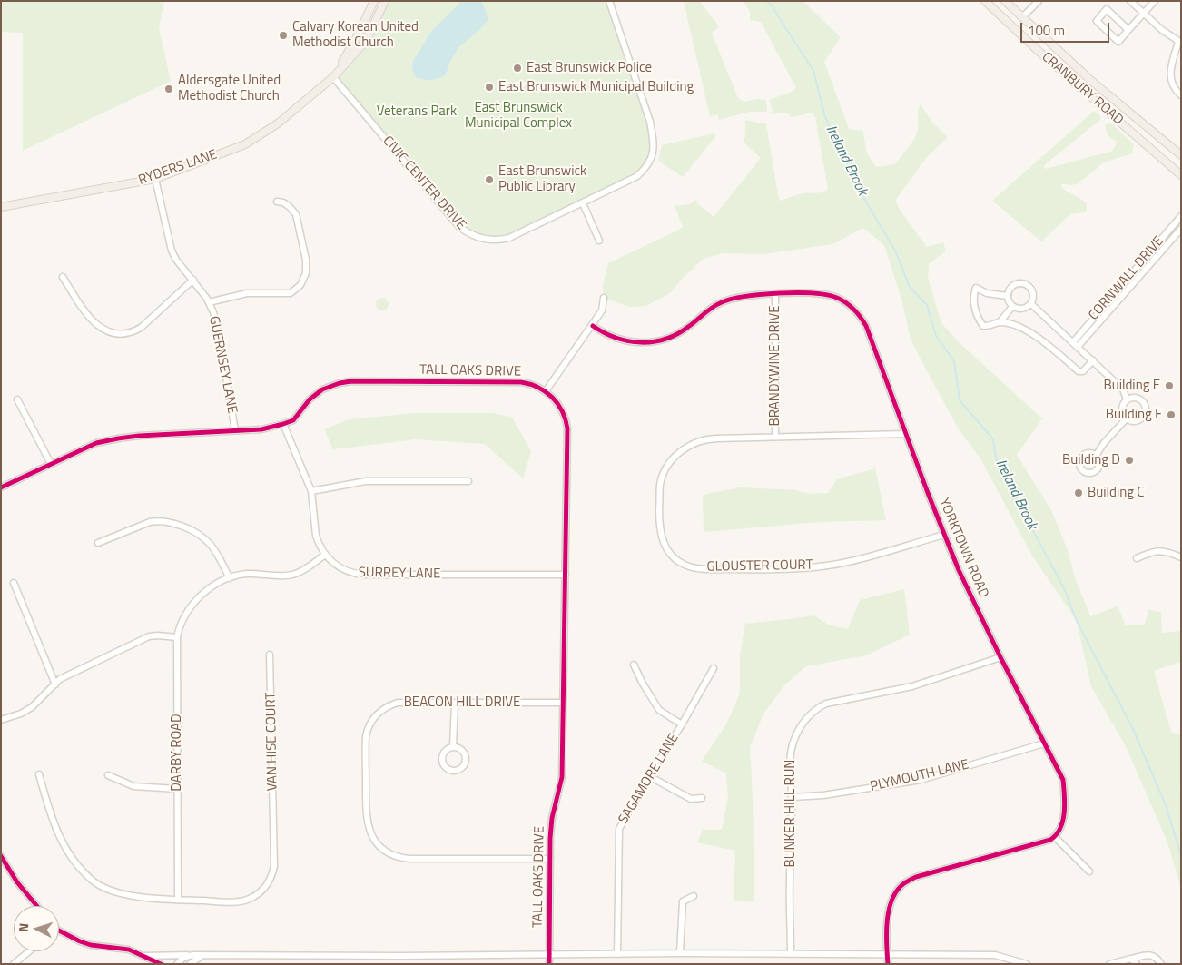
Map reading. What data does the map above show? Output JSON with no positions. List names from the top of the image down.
{
  "streets": {
    "main road": ["CRANBURY ROAD", "RYDERS LANE"],
    "street": [
      "CIVIC CENTER DRIVE",
      "CORNWALL DRIVE",
      "GUERNSEY LANE",
      "BRANDYWINE DRIVE",
      "TALL OAKS DRIVE",
      "YORKTOWN ROAD",
      "GLOUSTER COURT",
      "SURREY LANE",
      "BEACON HILL DRIVE",
      "VAN HISE COURT",
      "DARBY ROAD",
      "PLYMOUTH LANE",
      "SAGAMORE LANE",
      "BUNKER HILL RUN"
    ]
  },
  "crossings": [
    ["RYDERS LANE", "CIVIC CENTER DRIVE"],
    ["RYDERS LANE", "GUERNSEY LANE"],
    ["GUERNSEY LANE", "TALL OAKS DRIVE"],
    ["BRANDYWINE DRIVE", "YORKTOWN ROAD"],
    ["BRANDYWINE DRIVE", "GLOUSTER COURT"],
    ["TALL OAKS DRIVE", "SURREY LANE"],
    ["TALL OAKS DRIVE", "BEACON HILL DRIVE"],
    ["YORKTOWN ROAD", "GLOUSTER COURT"],
    ["YORKTOWN ROAD", "PLYMOUTH LANE"],
    ["YORKTOWN ROAD", "BUNKER HILL RUN"],
    ["SURREY LANE", "DARBY ROAD"],
    ["VAN HISE COURT", "DARBY ROAD"],
    ["PLYMOUTH LANE", "BUNKER HILL RUN"]
  ],
  "water": ["Ireland Brook"],
  "parks": ["East Brunswick Municipal Complex", "Veterans Park"],
  "places": [
    "Calvary Korean United Methodist Church",
    "East Brunswick Police",
    "East Brunswick Municipal Building",
    "Aldersgate United Methodist Church",
    "East Brunswick Public Library",
    "Building E",
    "Building F",
    "Building D",
    "Building C"
  ],
  "scale_bar": "100 m",
  "north": "left"
}
